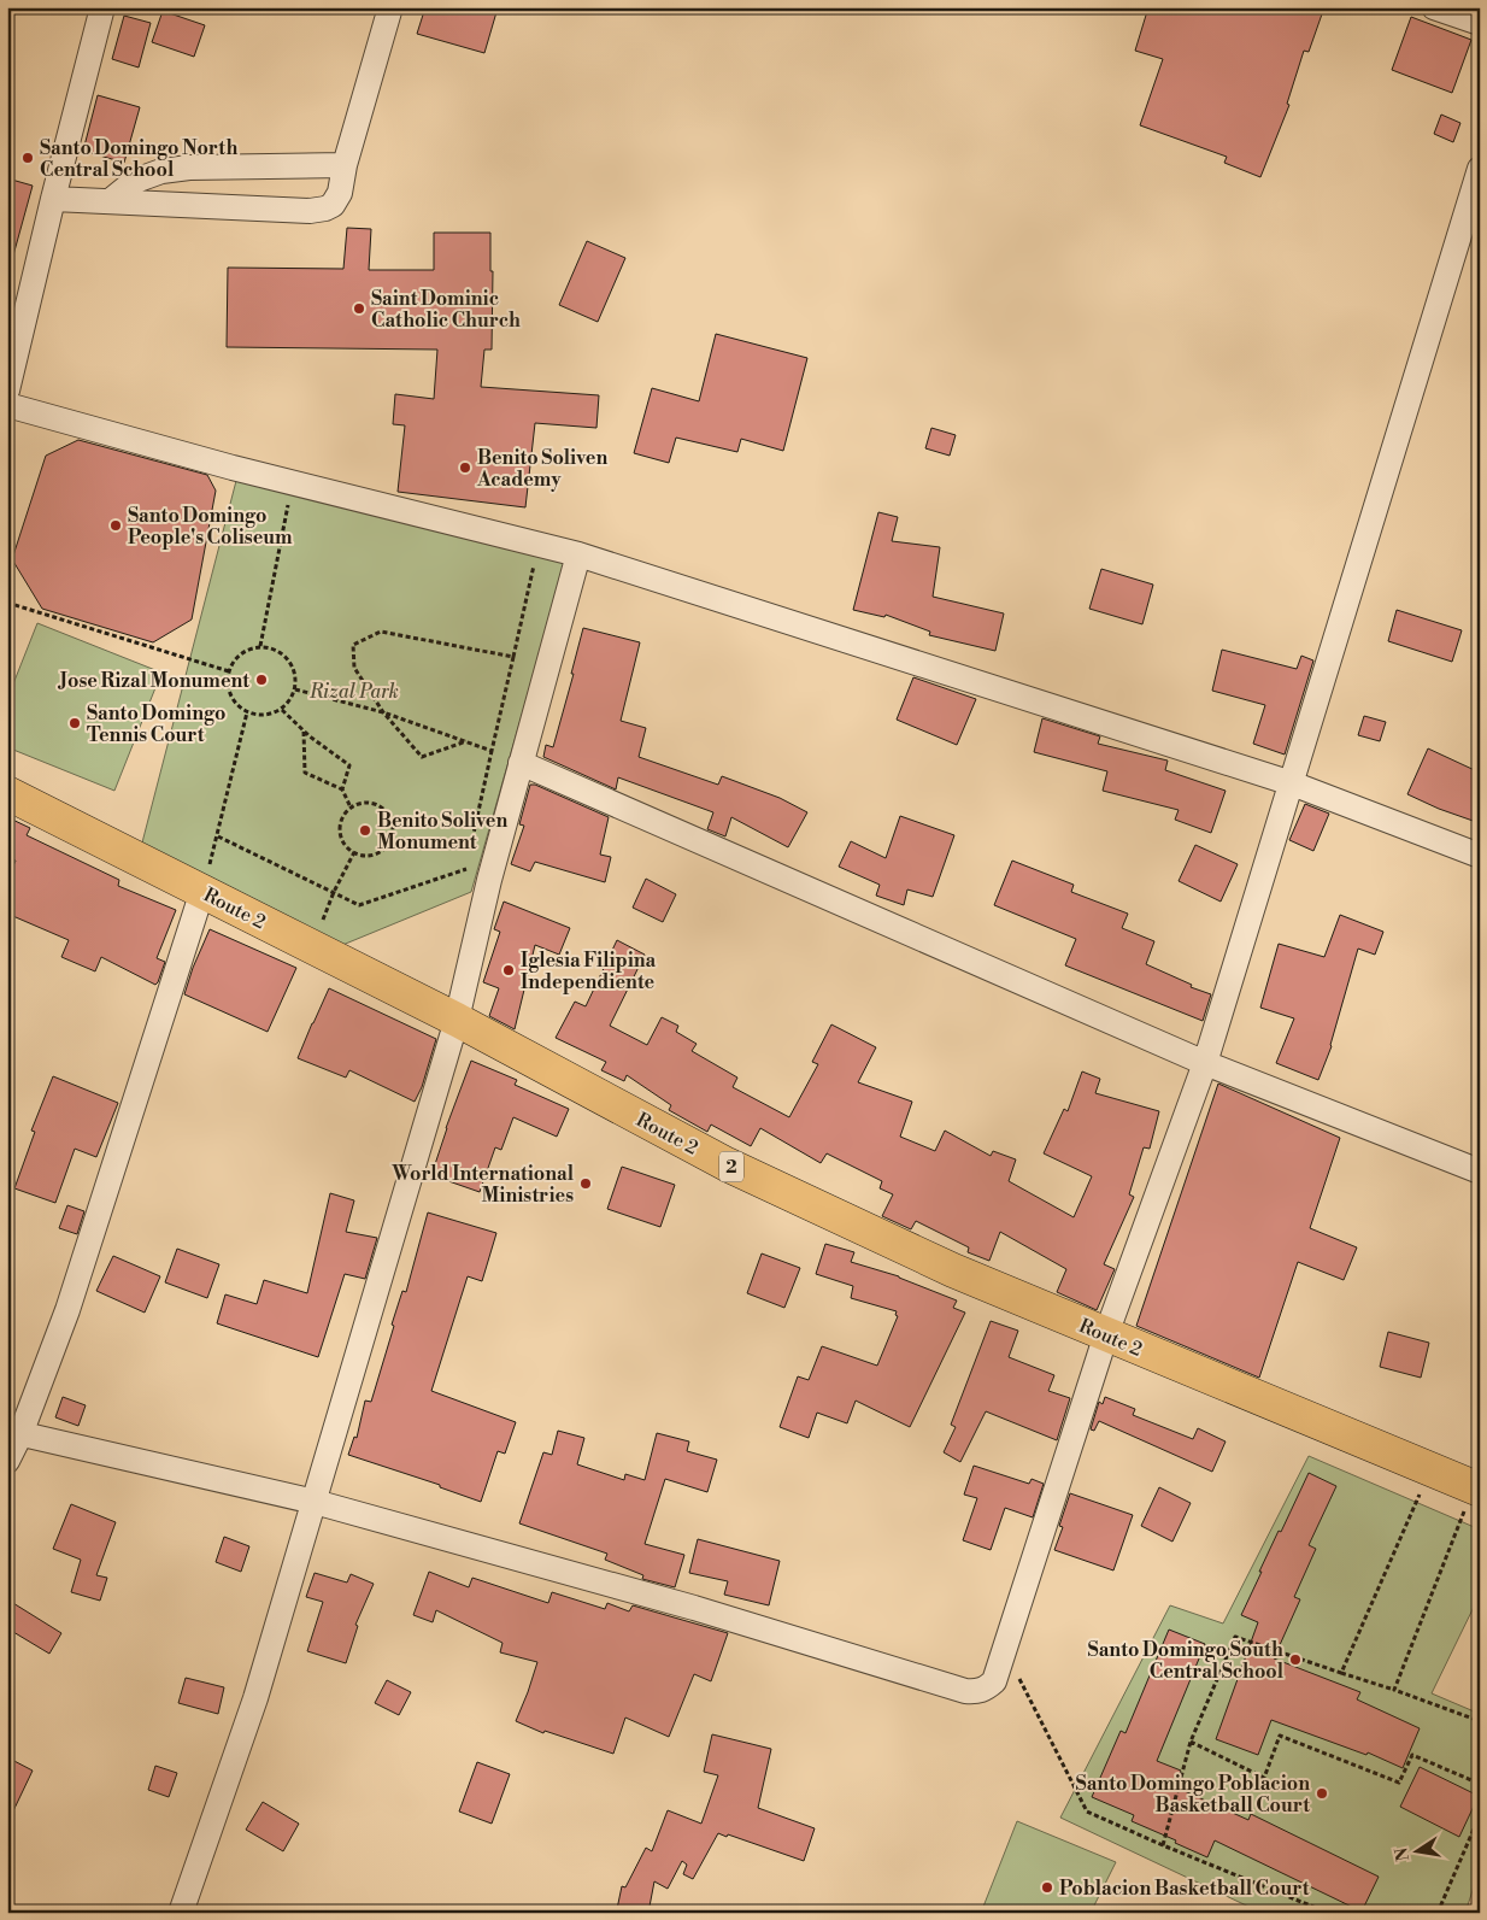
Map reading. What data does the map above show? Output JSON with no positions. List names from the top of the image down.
{
  "streets": {
    "highway": ["Route 2", "2"]
  },
  "parks": ["Rizal Park"],
  "places": [
    "Santo Domingo North Central School",
    "Saint Dominic Catholic Church",
    "Benito Soliven Academy",
    "Santo Domingo People's Coliseum",
    "Jose Rizal Monument",
    "Santo Domingo Tennis Court",
    "Benito Soliven Monument",
    "Iglesia Filipina Independiente",
    "World International Ministries",
    "Santo Domingo South Central School",
    "Santo Domingo Poblacion Basketball Court",
    "Poblacion Basketball Court"
  ],
  "north": "left"
}
